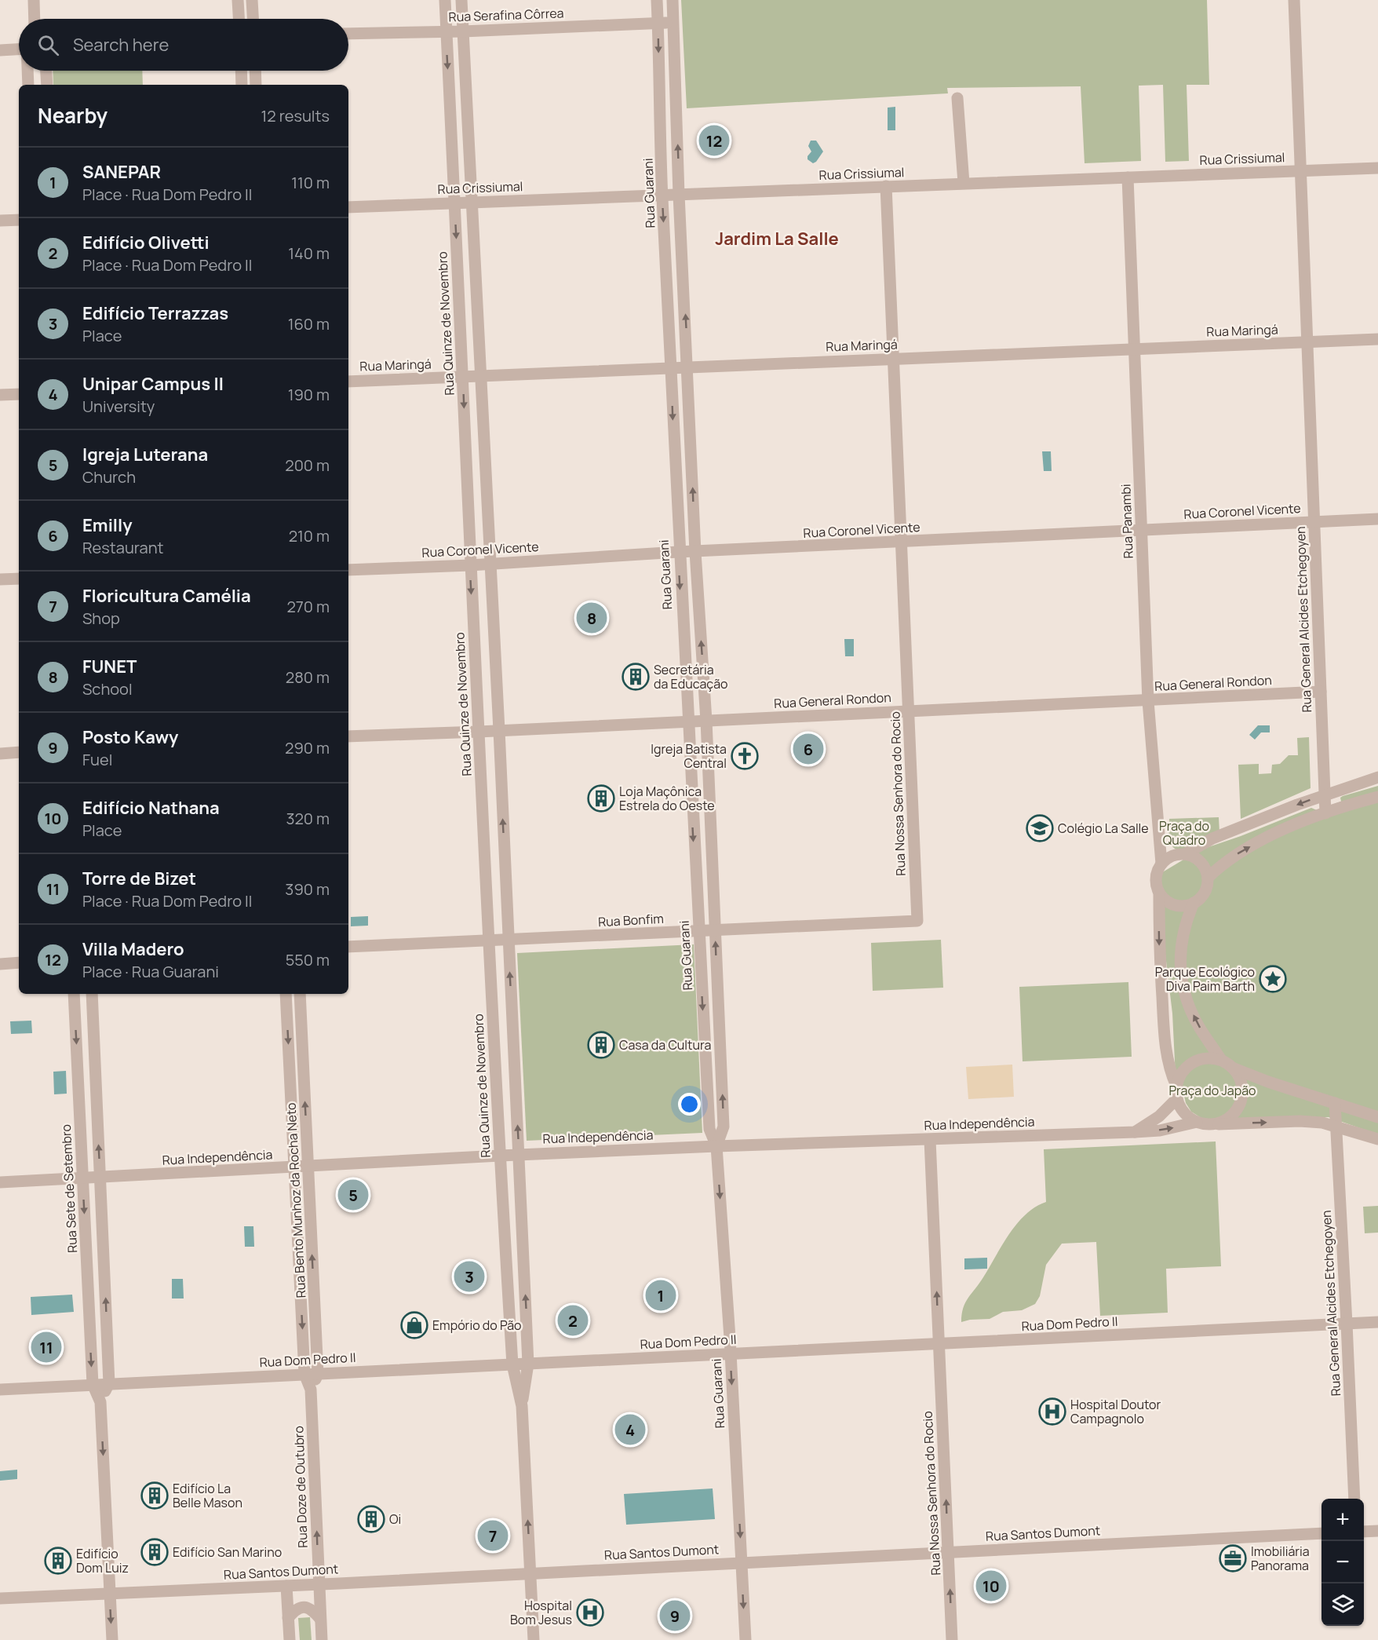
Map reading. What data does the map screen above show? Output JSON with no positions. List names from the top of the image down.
{
  "streets": {
    "street": [
      "Rua Serafina Côrrea",
      "Rua Crissiumal",
      "Rua Guarani",
      "Rua Quinze de Novembro",
      "Rua Maringá",
      "Rua Coronel Vicente",
      "Rua Panambi",
      "Rua General Alcides Etchegoyen",
      "Rua General Rondon",
      "Rua Nossa Senhora do Rocio",
      "Rua Bonfim",
      "Rua Independência",
      "Rua Sete de Setembro",
      "Rua Bento Munhoz da Rocha Neto",
      "Rua Dom Pedro II",
      "Rua Doze de Outubro",
      "Rua Santos Dumont"
    ]
  },
  "crossings": [
    ["Rua Serafina Côrrea", "Rua Guarani"],
    ["Rua Serafina Côrrea", "Rua Quinze de Novembro"],
    ["Rua Crissiumal", "Rua Guarani"],
    ["Rua Crissiumal", "Rua Quinze de Novembro"],
    ["Rua Crissiumal", "Rua Panambi"],
    ["Rua Crissiumal", "Rua General Alcides Etchegoyen"],
    ["Rua Crissiumal", "Rua Nossa Senhora do Rocio"],
    ["Rua Guarani", "Rua Maringá"],
    ["Rua Guarani", "Rua Coronel Vicente"],
    ["Rua Guarani", "Rua General Rondon"],
    ["Rua Guarani", "Rua Bonfim"],
    ["Rua Guarani", "Rua Independência"],
    ["Rua Guarani", "Rua Dom Pedro II"],
    ["Rua Guarani", "Rua Santos Dumont"],
    ["Rua Quinze de Novembro", "Rua Maringá"],
    ["Rua Quinze de Novembro", "Rua Coronel Vicente"],
    ["Rua Quinze de Novembro", "Rua General Rondon"],
    ["Rua Quinze de Novembro", "Rua Bonfim"],
    ["Rua Quinze de Novembro", "Rua Independência"],
    ["Rua Quinze de Novembro", "Rua Dom Pedro II"],
    ["Rua Quinze de Novembro", "Rua Santos Dumont"],
    ["Rua Maringá", "Rua Panambi"],
    ["Rua Maringá", "Rua General Alcides Etchegoyen"],
    ["Rua Maringá", "Rua Nossa Senhora do Rocio"],
    ["Rua Coronel Vicente", "Rua Panambi"],
    ["Rua Coronel Vicente", "Rua General Alcides Etchegoyen"],
    ["Rua Coronel Vicente", "Rua Nossa Senhora do Rocio"],
    ["Rua Panambi", "Rua General Rondon"],
    ["Rua General Alcides Etchegoyen", "Rua General Rondon"],
    ["Rua General Alcides Etchegoyen", "Rua Dom Pedro II"],
    ["Rua General Rondon", "Rua Nossa Senhora do Rocio"],
    ["Rua Nossa Senhora do Rocio", "Rua Bonfim"],
    ["Rua Nossa Senhora do Rocio", "Rua Independência"],
    ["Rua Nossa Senhora do Rocio", "Rua Dom Pedro II"],
    ["Rua Nossa Senhora do Rocio", "Rua Santos Dumont"],
    ["Rua Independência", "Rua Sete de Setembro"],
    ["Rua Independência", "Rua Bento Munhoz da Rocha Neto"],
    ["Rua Sete de Setembro", "Rua Dom Pedro II"],
    ["Rua Bento Munhoz da Rocha Neto", "Rua Dom Pedro II"],
    ["Rua Bento Munhoz da Rocha Neto", "Rua Doze de Outubro"],
    ["Rua Doze de Outubro", "Rua Santos Dumont"]
  ],
  "one_way": ["Rua Nossa Senhora do Rocio", "Rua Doze de Outubro"],
  "districts": ["Jardim La Salle"],
  "parks": ["Praça do Quadro", "Praça do Japão"],
  "places": {
    "building": [
      "Secretária da Educação",
      "Loja Maçônica Estrela do Oeste",
      "Casa da Cultura",
      "Edifício La Belle Mason",
      "Oi",
      "Edifício San Marino",
      "Edifício Dom Luiz"
    ],
    "church": ["Igreja Batista Central"],
    "school or university": ["Colégio La Salle"],
    "place": ["Parque Ecológico Diva Paim Barth"],
    "shop": ["Empório do Pão"],
    "hospital": ["Hospital Doutor Campagnolo", "Hospital Bom Jesus"],
    "office": ["Imobiliária Panorama"]
  },
  "page": {
    "search": "Search here",
    "heading": ["Nearby", "12 results"],
    "pins": [
      "12",
      "8",
      "6",
      "5",
      "3",
      "1",
      "2",
      "11",
      "4",
      "7",
      "10",
      "9"
    ],
    "list": [
      {
        "mark": "1",
        "name": "SANEPAR",
        "note": "Place · Rua Dom Pedro II",
        "value": "110 m"
      },
      {
        "mark": "2",
        "name": "Edifício Olivetti",
        "note": "Place · Rua Dom Pedro II",
        "value": "140 m"
      },
      {
        "mark": "3",
        "name": "Edifício Terrazzas",
        "note": "Place",
        "value": "160 m"
      },
      {
        "mark": "4",
        "name": "Unipar Campus II",
        "note": "University",
        "value": "190 m"
      },
      {
        "mark": "5",
        "name": "Igreja Luterana",
        "note": "Church",
        "value": "200 m"
      },
      {
        "mark": "6",
        "name": "Emilly",
        "note": "Restaurant",
        "value": "210 m"
      },
      {
        "mark": "7",
        "name": "Floricultura Camélia",
        "note": "Shop",
        "value": "270 m"
      },
      {
        "mark": "8",
        "name": "FUNET",
        "note": "School",
        "value": "280 m"
      },
      {
        "mark": "9",
        "name": "Posto Kawy",
        "note": "Fuel",
        "value": "290 m"
      },
      {
        "mark": "10",
        "name": "Edifício Nathana",
        "note": "Place",
        "value": "320 m"
      },
      {
        "mark": "11",
        "name": "Torre de Bizet",
        "note": "Place · Rua Dom Pedro II",
        "value": "390 m"
      },
      {
        "mark": "12",
        "name": "Villa Madero",
        "note": "Place · Rua Guarani",
        "value": "550 m"
      }
    ],
    "map_buttons": ["+", "−"]
  }
}
